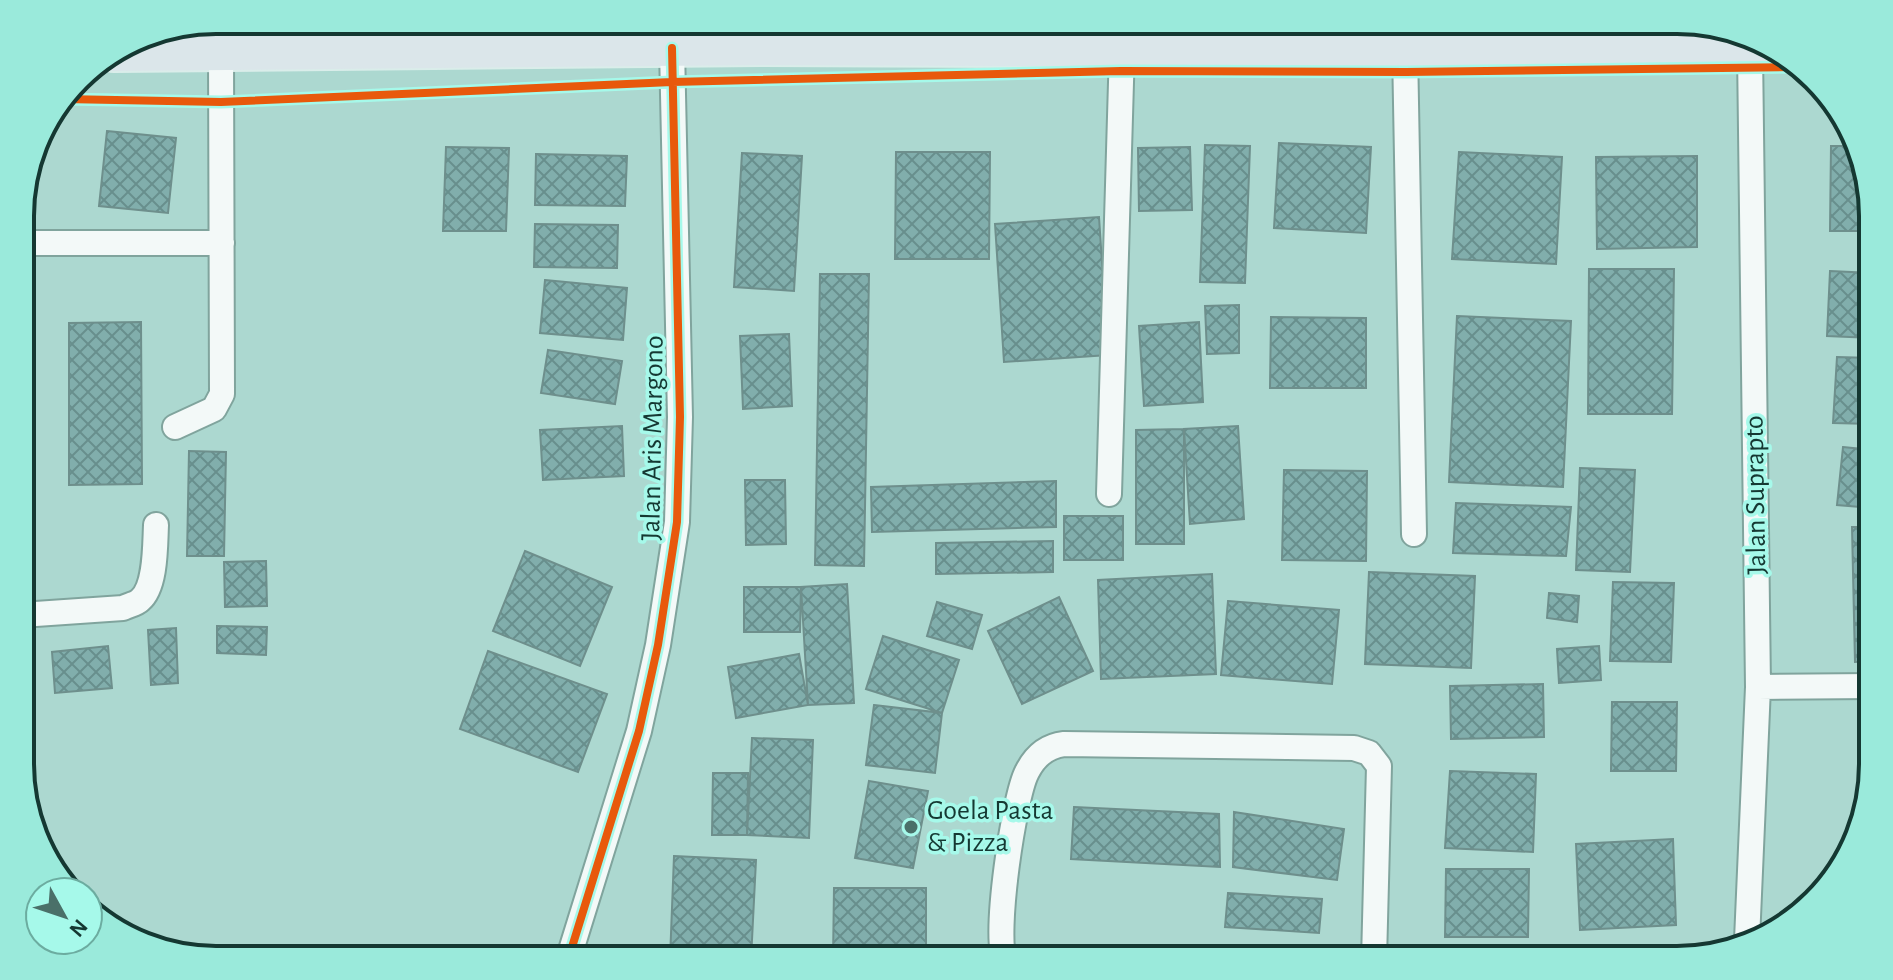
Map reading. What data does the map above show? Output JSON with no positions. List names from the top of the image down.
{
  "streets": {
    "street": ["Jalan Aris Margono", "Jalan Suprapto"]
  },
  "places": ["Goela Pasta & Pizza"],
  "north": "bottom right"
}
